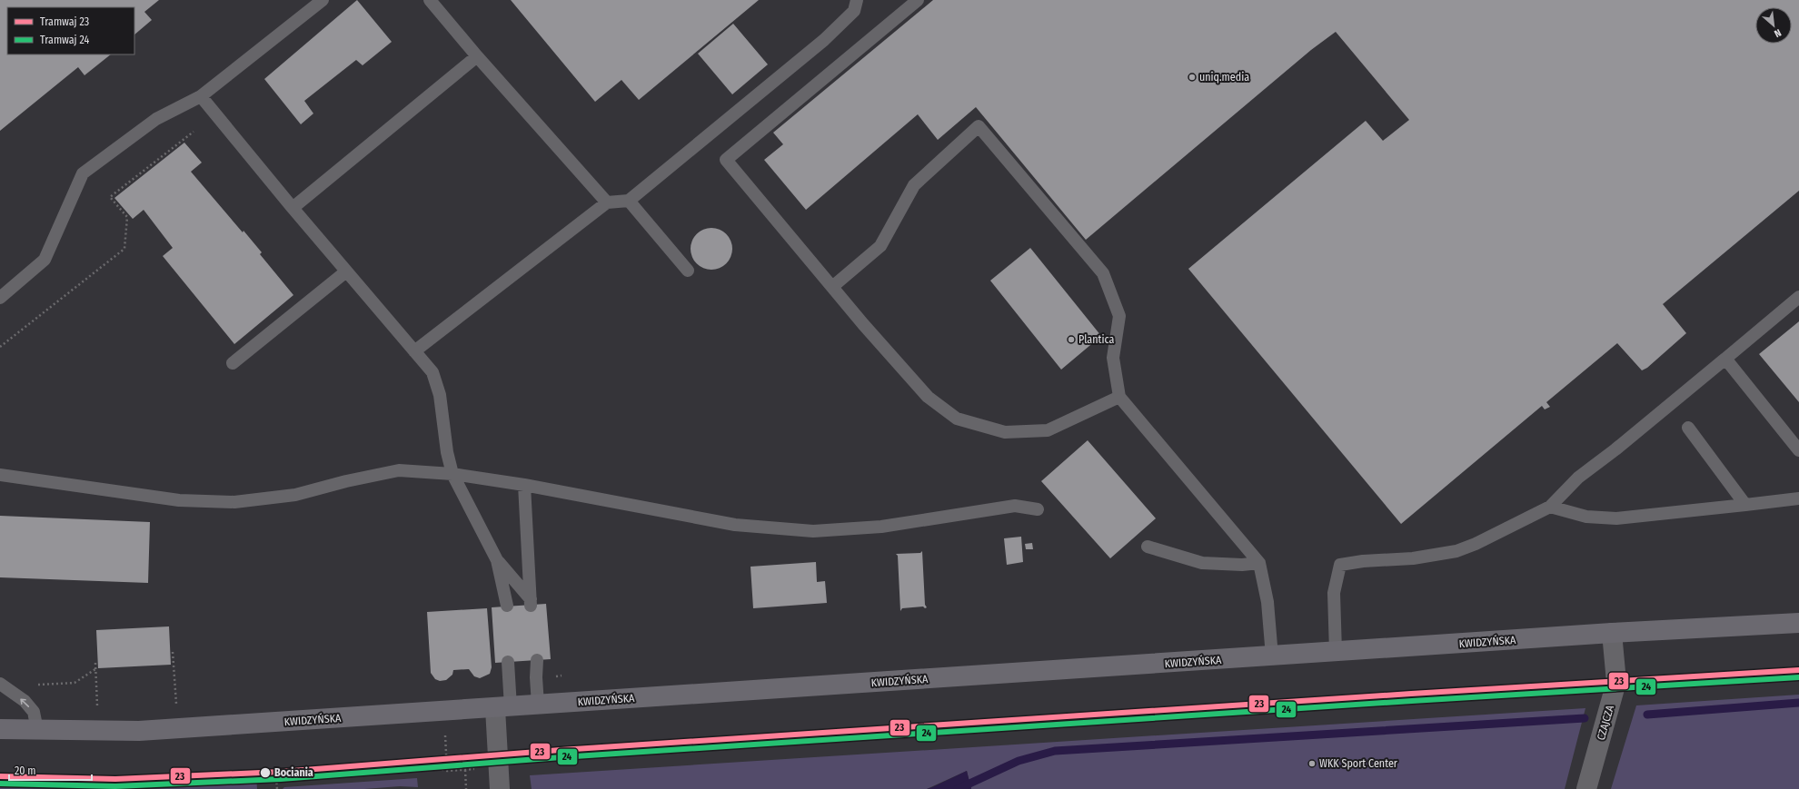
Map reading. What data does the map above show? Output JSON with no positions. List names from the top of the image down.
{
  "streets": {
    "street": ["KWIDZYŃSKA", "CZAJCZA"]
  },
  "crossings": [
    ["KWIDZYŃSKA", "CZAJCZA"]
  ],
  "places": [
    "uniq.media",
    "Plantica",
    "WKK Sport Center",
    "Bociania"
  ],
  "lines": ["tram line 23", "tram line 24"],
  "legend": ["Tramwaj 23", "Tramwaj 24"],
  "scale_bar": "20 m",
  "north": "bottom right"
}
